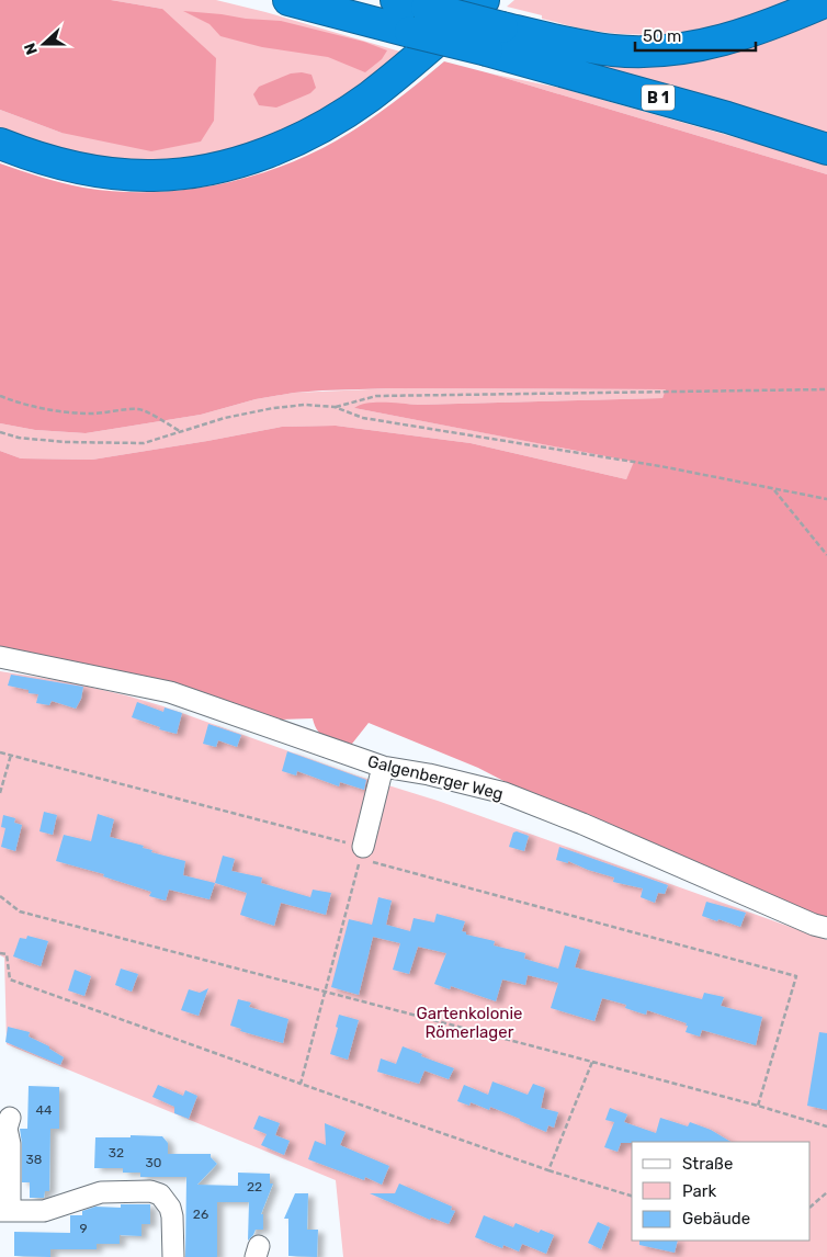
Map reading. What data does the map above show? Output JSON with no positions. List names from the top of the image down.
{
  "streets": {
    "highway": ["B 1"],
    "street": ["Galgenberger Weg"]
  },
  "parks": ["Gartenkolonie Römerlager"],
  "house_numbers": [
    "44",
    "32",
    "38",
    "30",
    "22",
    "26",
    "9"
  ],
  "legend": ["Straße", "Park", "Gebäude"],
  "scale_bar": "50 m",
  "north": "left"
}
